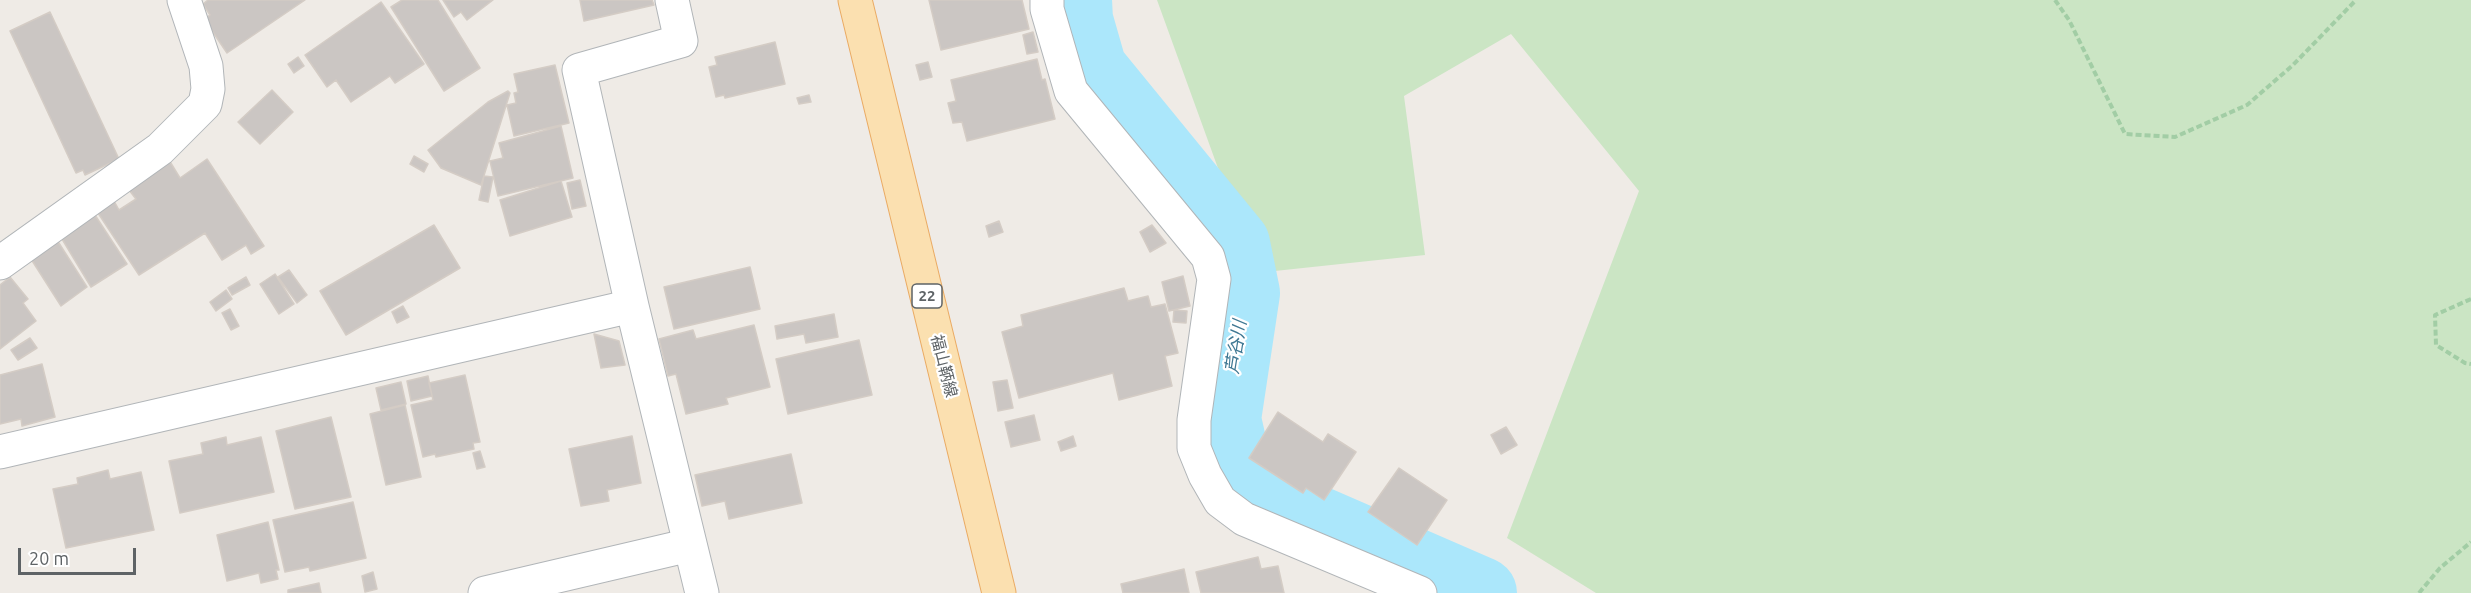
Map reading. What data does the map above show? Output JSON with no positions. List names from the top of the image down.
{
  "streets": {
    "main road": ["22", "福山鞆線"]
  },
  "water": ["芦谷川"],
  "scale_bar": "20 m"
}
